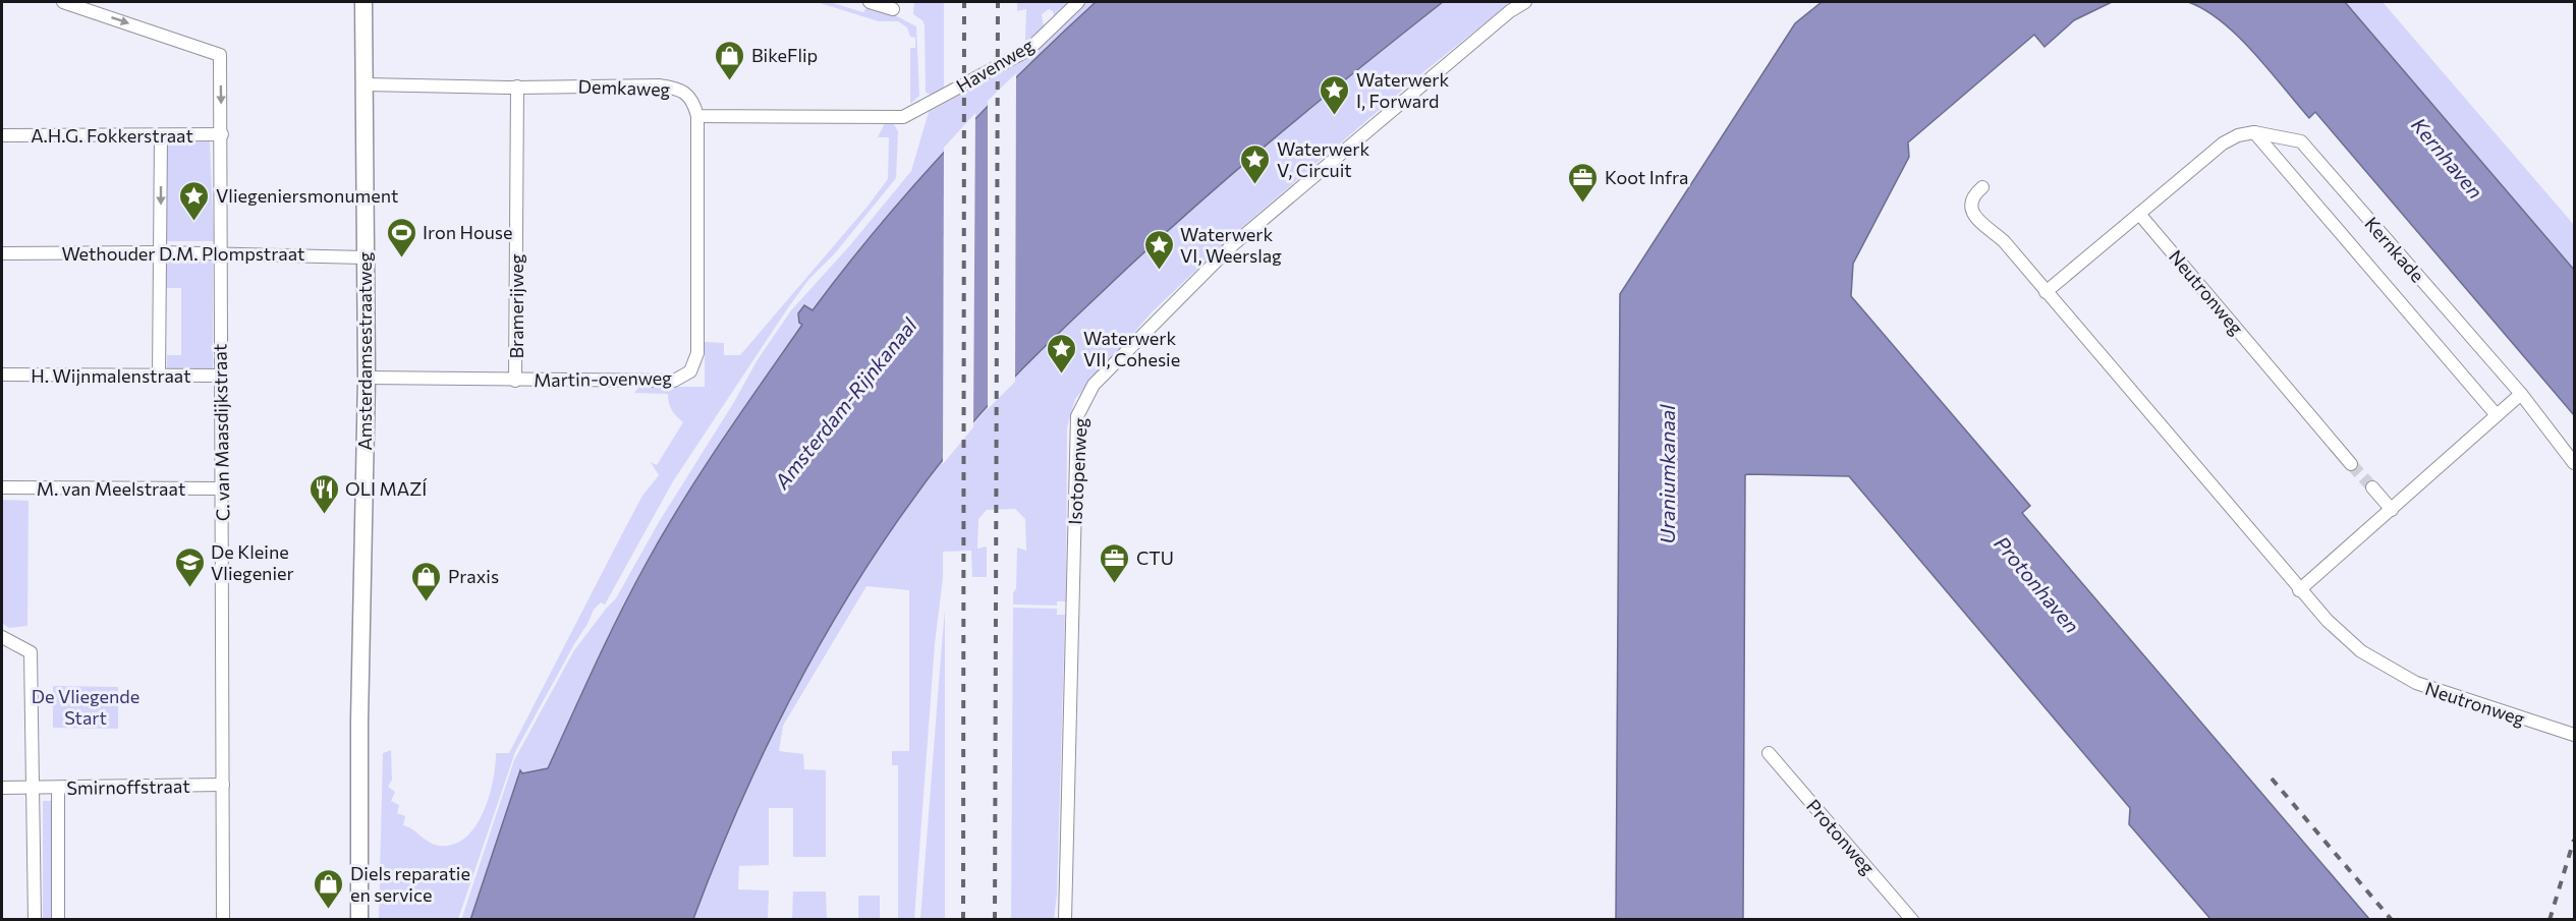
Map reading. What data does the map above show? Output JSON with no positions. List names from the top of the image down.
{
  "streets": {
    "main road": ["Amsterdamsestraatweg"],
    "street": [
      "Havenweg",
      "Demkaweg",
      "A.H.G. Fokkerstraat",
      "Kernkade",
      "Wethouder D.M. Plompstraat",
      "Neutronweg",
      "Bramerijweg",
      "H. Wijnmalenstraat",
      "Martin-ovenweg",
      "C. van Maasdijkstraat",
      "Isotopenweg",
      "M. van Meelstraat",
      "Smirnoffstraat",
      "Protonweg"
    ]
  },
  "crossings": [
    ["Havenweg", "Demkaweg"],
    ["Havenweg", "Martin-ovenweg"],
    ["Demkaweg", "Bramerijweg"],
    ["Demkaweg", "Amsterdamsestraatweg"],
    ["Demkaweg", "Martin-ovenweg"],
    ["A.H.G. Fokkerstraat", "C. van Maasdijkstraat"],
    ["Kernkade", "Neutronweg"],
    ["Wethouder D.M. Plompstraat", "Amsterdamsestraatweg"],
    ["Wethouder D.M. Plompstraat", "C. van Maasdijkstraat"],
    ["Bramerijweg", "Martin-ovenweg"],
    ["Amsterdamsestraatweg", "Martin-ovenweg"],
    ["H. Wijnmalenstraat", "C. van Maasdijkstraat"],
    ["C. van Maasdijkstraat", "M. van Meelstraat"],
    ["C. van Maasdijkstraat", "Smirnoffstraat"]
  ],
  "water": [
    "Kernhaven",
    "Amsterdam-Rijnkanaal",
    "Uraniumkanaal",
    "Protonhaven"
  ],
  "parks": ["De Vliegende Start"],
  "places": {
    "shop": ["BikeFlip", "Praxis", "Diels reparatie en service"],
    "place": [
      "Waterwerk I, Forward",
      "Waterwerk V, Circuit",
      "Vliegeniersmonument",
      "Waterwerk VI, Weerslag",
      "Waterwerk VII, Cohesie"
    ],
    "office": ["Koot Infra", "CTU"],
    "sports": ["Iron House"],
    "restaurant": ["OLI MAZÍ"],
    "school or university": ["De Kleine Vliegenier"]
  }
}
